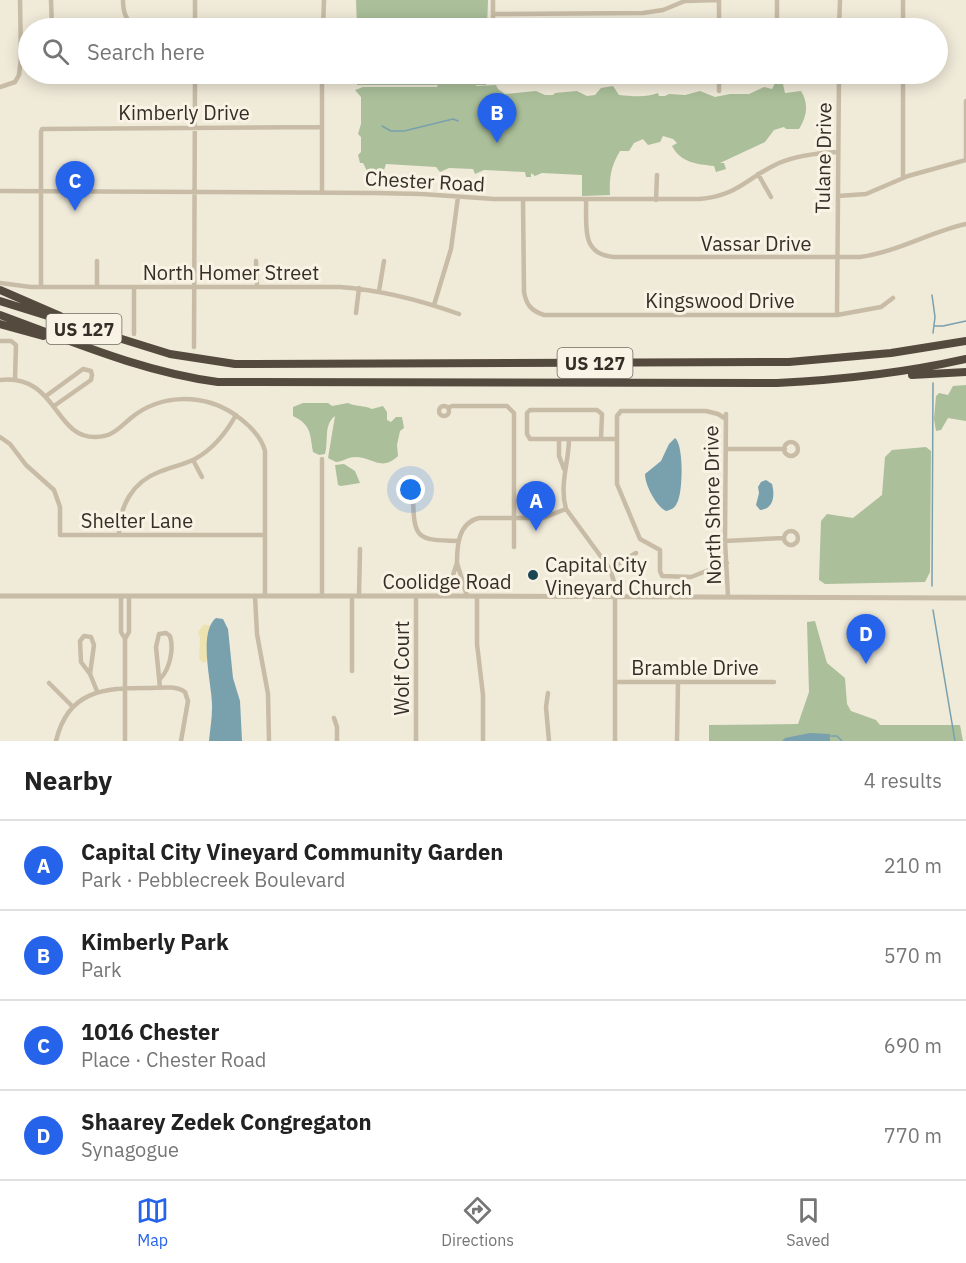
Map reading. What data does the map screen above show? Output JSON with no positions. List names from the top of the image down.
{
  "streets": {
    "highway": ["US 127"],
    "street": [
      "Kimberly Drive",
      "Tulane Drive",
      "Chester Road",
      "Vassar Drive",
      "North Homer Street",
      "Kingswood Drive",
      "North Shore Drive",
      "Shelter Lane",
      "Coolidge Road",
      "Bramble Drive",
      "Wolf Court"
    ]
  },
  "crossings": [
    ["Kimberly Drive", "Chester Road"],
    ["Tulane Drive", "Chester Road"],
    ["Tulane Drive", "Vassar Drive"],
    ["Tulane Drive", "Kingswood Drive"],
    ["Chester Road", "Vassar Drive"],
    ["Chester Road", "Kingswood Drive"],
    ["North Shore Drive", "Coolidge Road"],
    ["Coolidge Road", "Wolf Court"]
  ],
  "places": ["Capital City Vineyard Church"],
  "page": {
    "search": "Search here",
    "pins": [
      "B",
      "C",
      "A",
      "D"
    ],
    "heading": ["Nearby", "4 results"],
    "list": [
      {
        "mark": "A",
        "name": "Capital City Vineyard Community Garden",
        "note": "Park · Pebblecreek Boulevard",
        "value": "210 m"
      },
      {
        "mark": "B",
        "name": "Kimberly Park",
        "note": "Park",
        "value": "570 m"
      },
      {
        "mark": "C",
        "name": "1016 Chester",
        "note": "Place · Chester Road",
        "value": "690 m"
      },
      {
        "mark": "D",
        "name": "Shaarey Zedek Congregaton",
        "note": "Synagogue",
        "value": "770 m"
      }
    ],
    "nav": ["Map", "Directions", "Saved"]
  }
}
